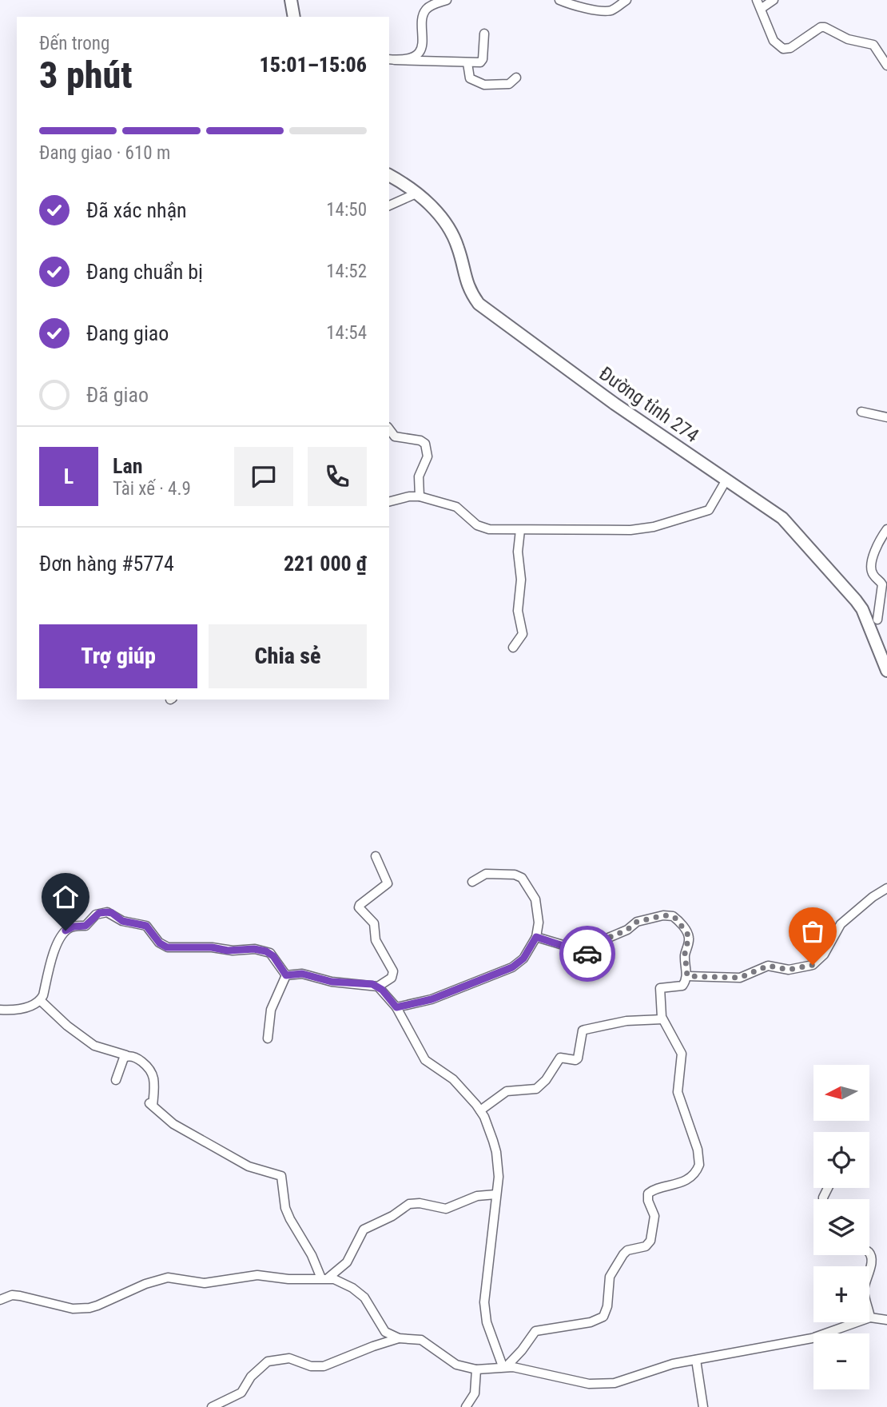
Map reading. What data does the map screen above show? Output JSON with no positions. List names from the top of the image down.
{
  "streets": {
    "main road": ["Đường tỉnh 274"]
  },
  "north": "left",
  "page": {
    "heading": ["3 phút", "Đến trong", "15:01–15:06"],
    "panel": [
      "Lan",
      "Tài xế · 4.9",
      "Đơn hàng #5774",
      "221 000 ₫"
    ],
    "bar": "Đang giao · 610 m",
    "list": [
      ["Đã xác nhận", "14:50"],
      ["Đang chuẩn bị", "14:52"],
      ["Đang giao", "14:54"],
      "Đã giao"
    ],
    "round": "L",
    "buttons": ["Trợ giúp", "Chia sẻ"],
    "map_buttons": ["+", "−"]
  }
}
